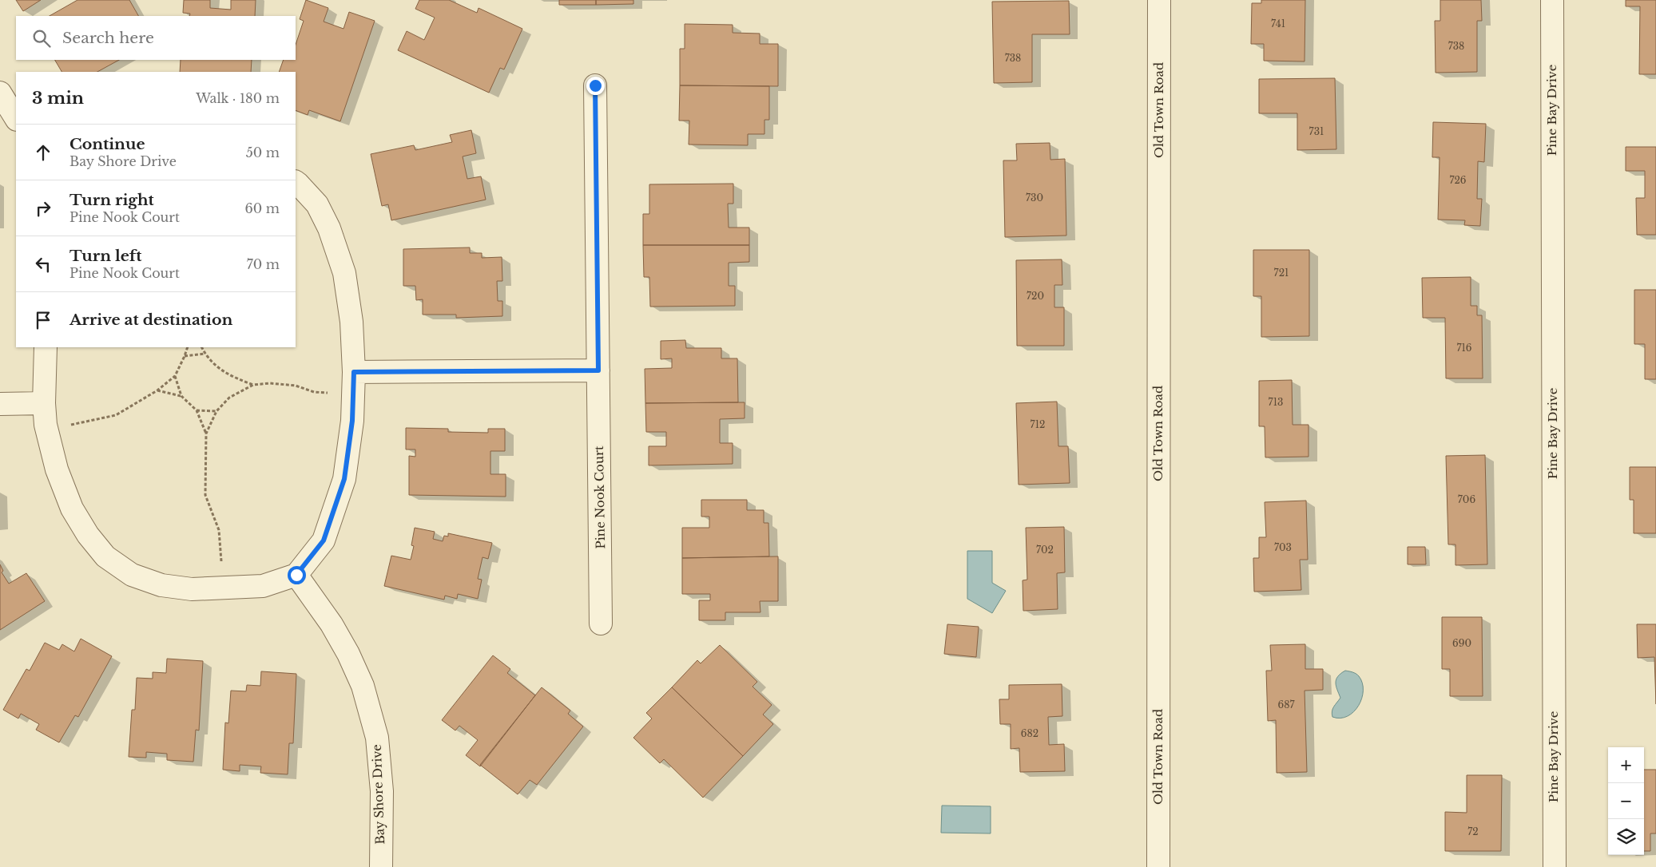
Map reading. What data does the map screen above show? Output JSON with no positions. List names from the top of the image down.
{
  "streets": {
    "street": [
      "Old Town Road",
      "Pine Bay Drive",
      "Pine Nook Court",
      "Bay Shore Drive"
    ]
  },
  "house_numbers": [
    "741",
    "738",
    "738",
    "731",
    "726",
    "730",
    "721",
    "720",
    "716",
    "713",
    "712",
    "706",
    "703",
    "702",
    "690",
    "687",
    "682",
    "72"
  ],
  "page": {
    "search": "Search here",
    "heading": ["3 min", "Walk · 180 m"],
    "list": [
      ["Continue", "Bay Shore Drive", "50 m"],
      ["Turn right", "Pine Nook Court", "60 m"],
      ["Turn left", "Pine Nook Court", "70 m"],
      "Arrive at destination"
    ],
    "map_buttons": ["+", "−"]
  }
}
